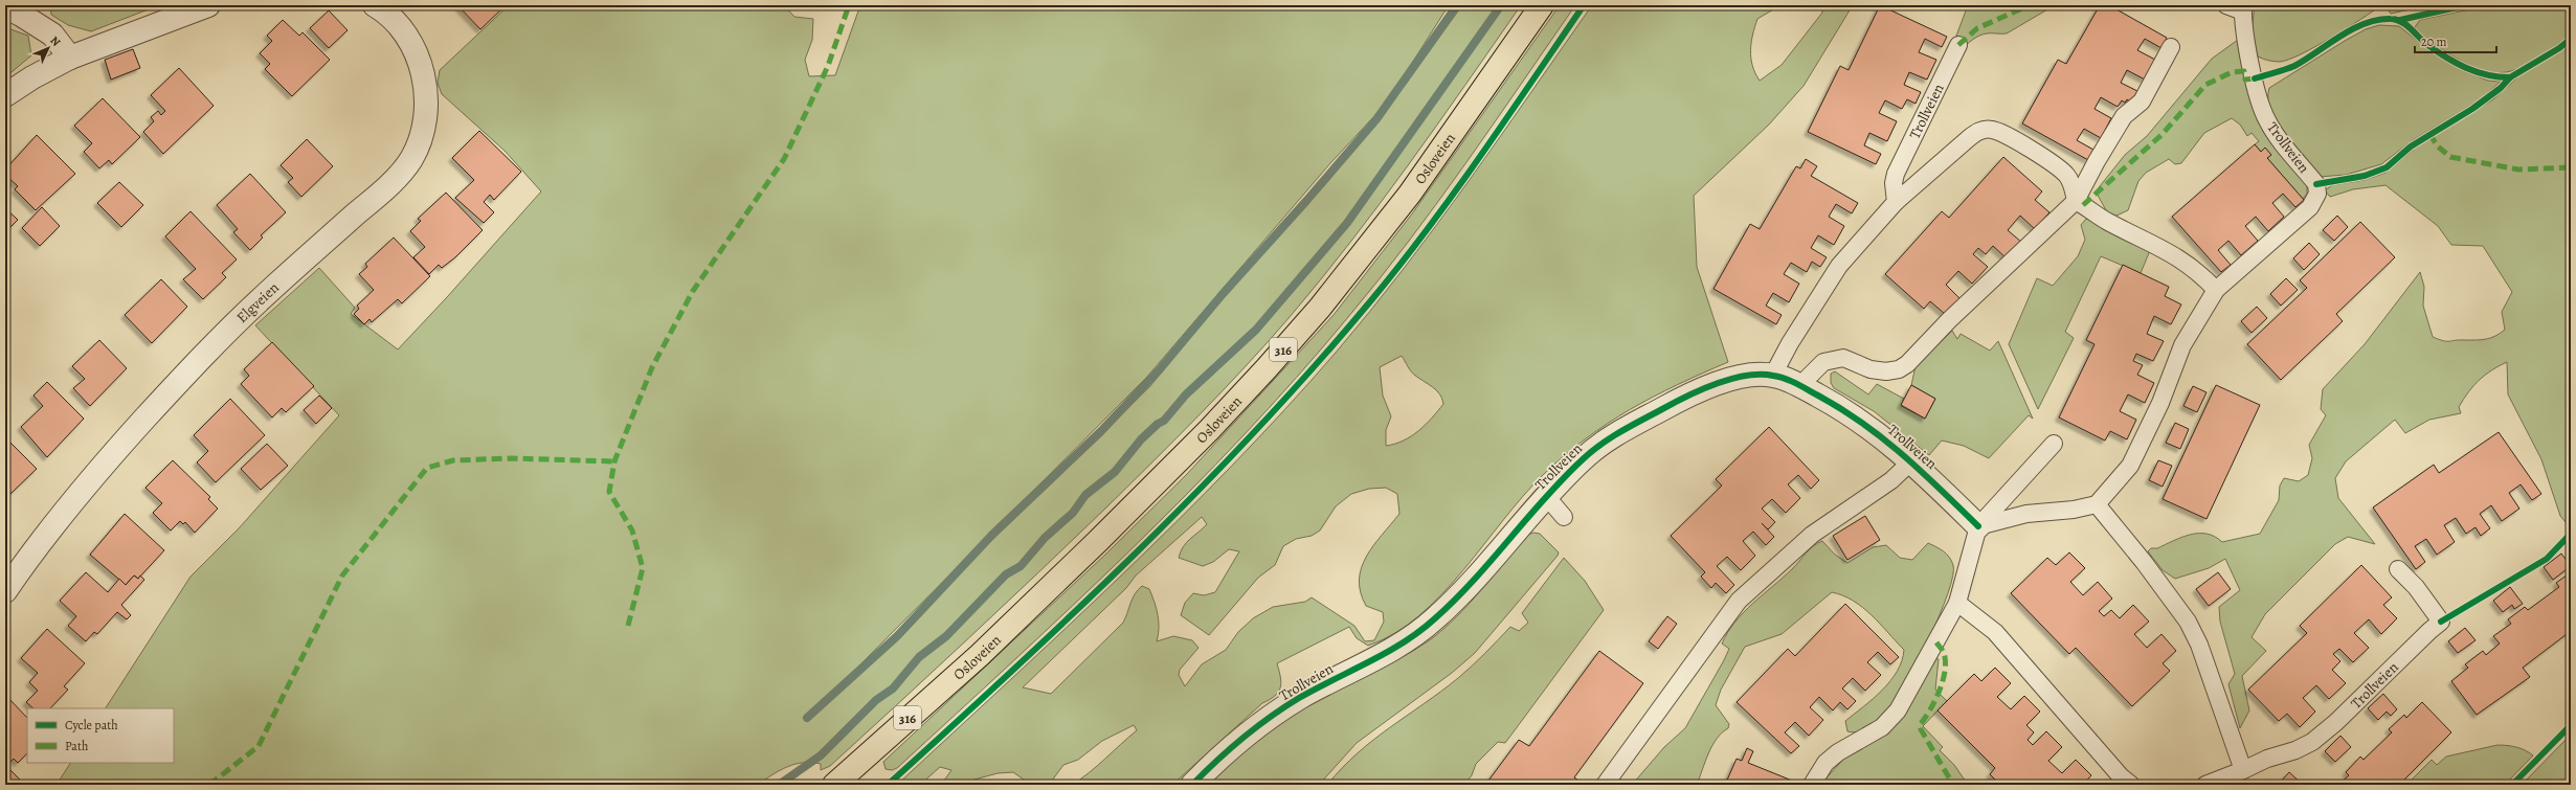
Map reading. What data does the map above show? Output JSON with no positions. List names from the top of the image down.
{
  "streets": {
    "main road": ["Osloveien", "316"],
    "street": ["Trollveien", "Elgveien"]
  },
  "legend": ["Cycle path", "Path"],
  "scale_bar": "20 m",
  "north": "top right"
}
